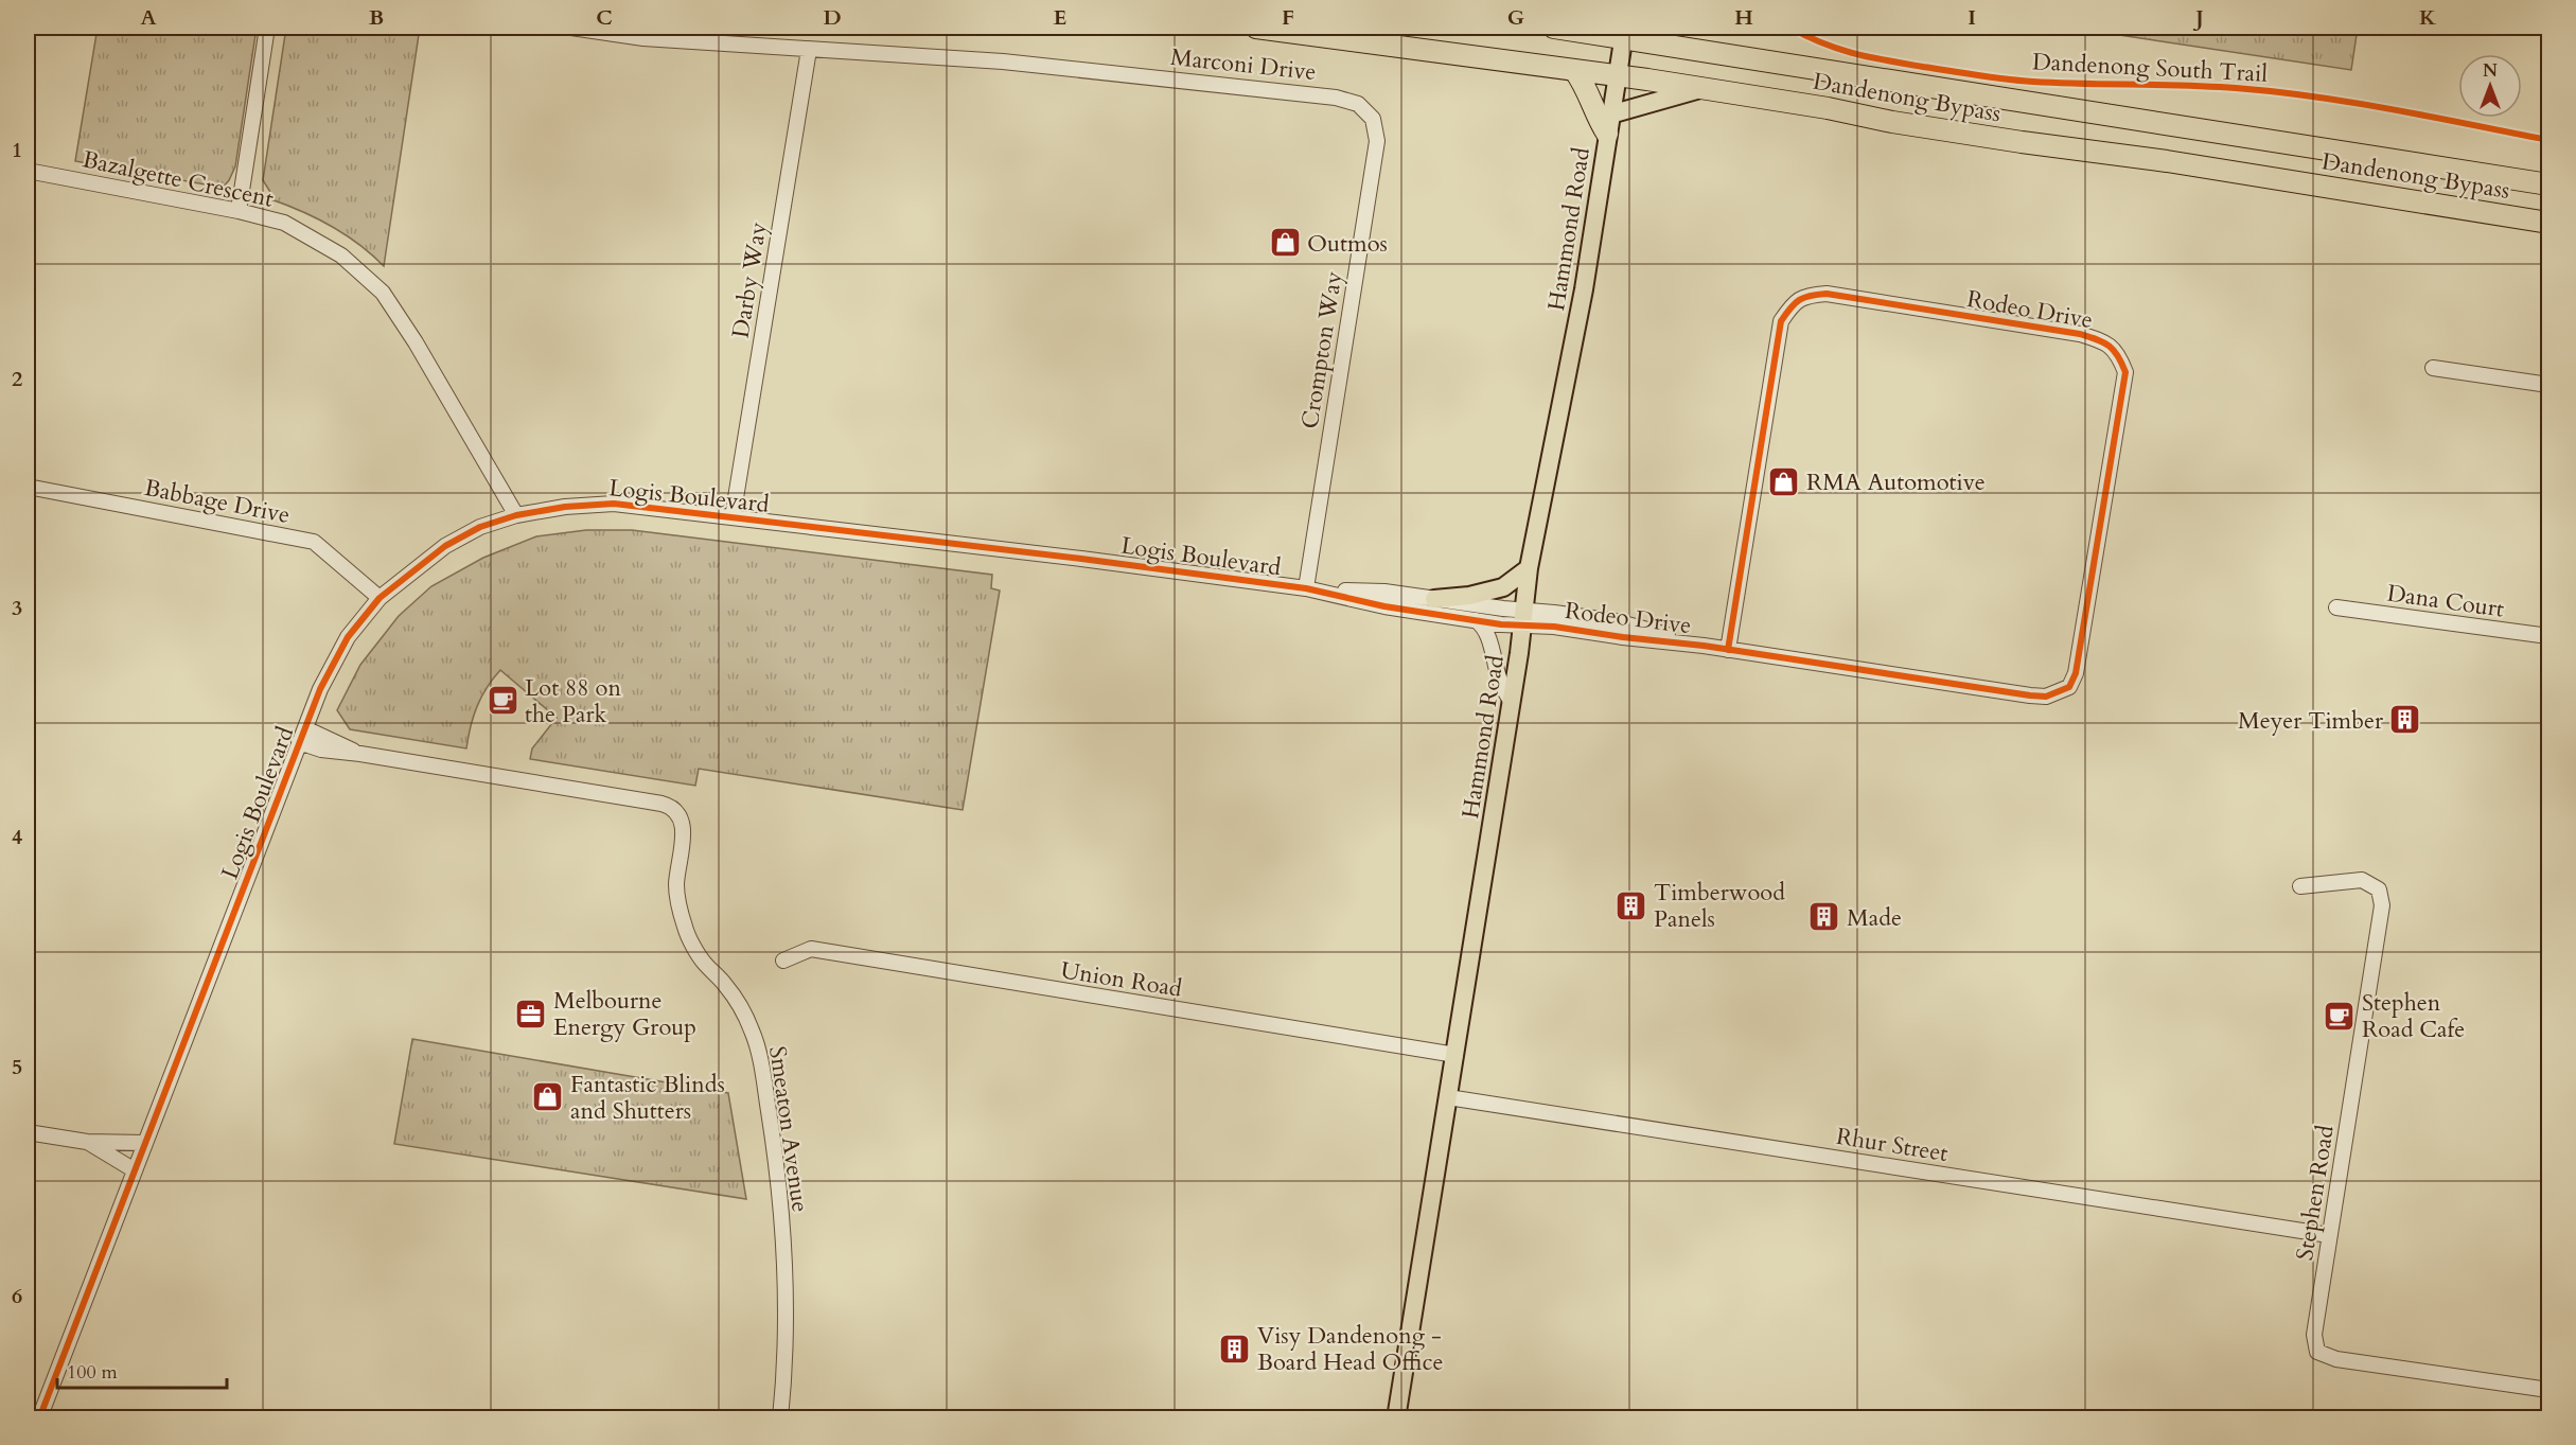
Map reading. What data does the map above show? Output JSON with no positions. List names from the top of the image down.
{
  "streets": {
    "highway": ["Dandenong Bypass"],
    "main road": ["Hammond Road"],
    "street": [
      "Marconi Drive",
      "Bazalgette Crescent",
      "Darby Way",
      "Rodeo Drive",
      "Crompton Way",
      "Logis Boulevard",
      "Babbage Drive",
      "Dana Court",
      "Union Road",
      "Smeaton Avenue",
      "Rhur Street",
      "Stephen Road"
    ],
    "cycle path": ["Dandenong South Trail"]
  },
  "crossings": [
    ["Marconi Drive", "Darby Way"],
    ["Marconi Drive", "Crompton Way"],
    ["Dandenong Bypass", "Hammond Road"],
    ["Bazalgette Crescent", "Logis Boulevard"],
    ["Hammond Road", "Rodeo Drive"],
    ["Hammond Road", "Logis Boulevard"],
    ["Hammond Road", "Union Road"],
    ["Hammond Road", "Rhur Street"],
    ["Darby Way", "Logis Boulevard"],
    ["Rodeo Drive", "Logis Boulevard"],
    ["Crompton Way", "Logis Boulevard"],
    ["Logis Boulevard", "Babbage Drive"],
    ["Logis Boulevard", "Smeaton Avenue"],
    ["Rhur Street", "Stephen Road"]
  ],
  "places": {
    "shop": ["Outmos", "RMA Automotive", "Fantastic Blinds and Shutters"],
    "cafe": ["Lot 88 on the Park", "Stephen Road Cafe"],
    "building": [
      "Meyer Timber",
      "Timberwood Panels",
      "Made",
      "Visy Dandenong - Board Head Office"
    ],
    "office": ["Melbourne Energy Group"]
  },
  "scale_bar": "100 m",
  "north": "top",
  "grid": {
    "columns": [
      "A",
      "B",
      "C",
      "D",
      "E",
      "F",
      "G",
      "H",
      "I",
      "J",
      "K"
    ],
    "rows": [
      "1",
      "2",
      "3",
      "4",
      "5",
      "6"
    ]
  }
}
